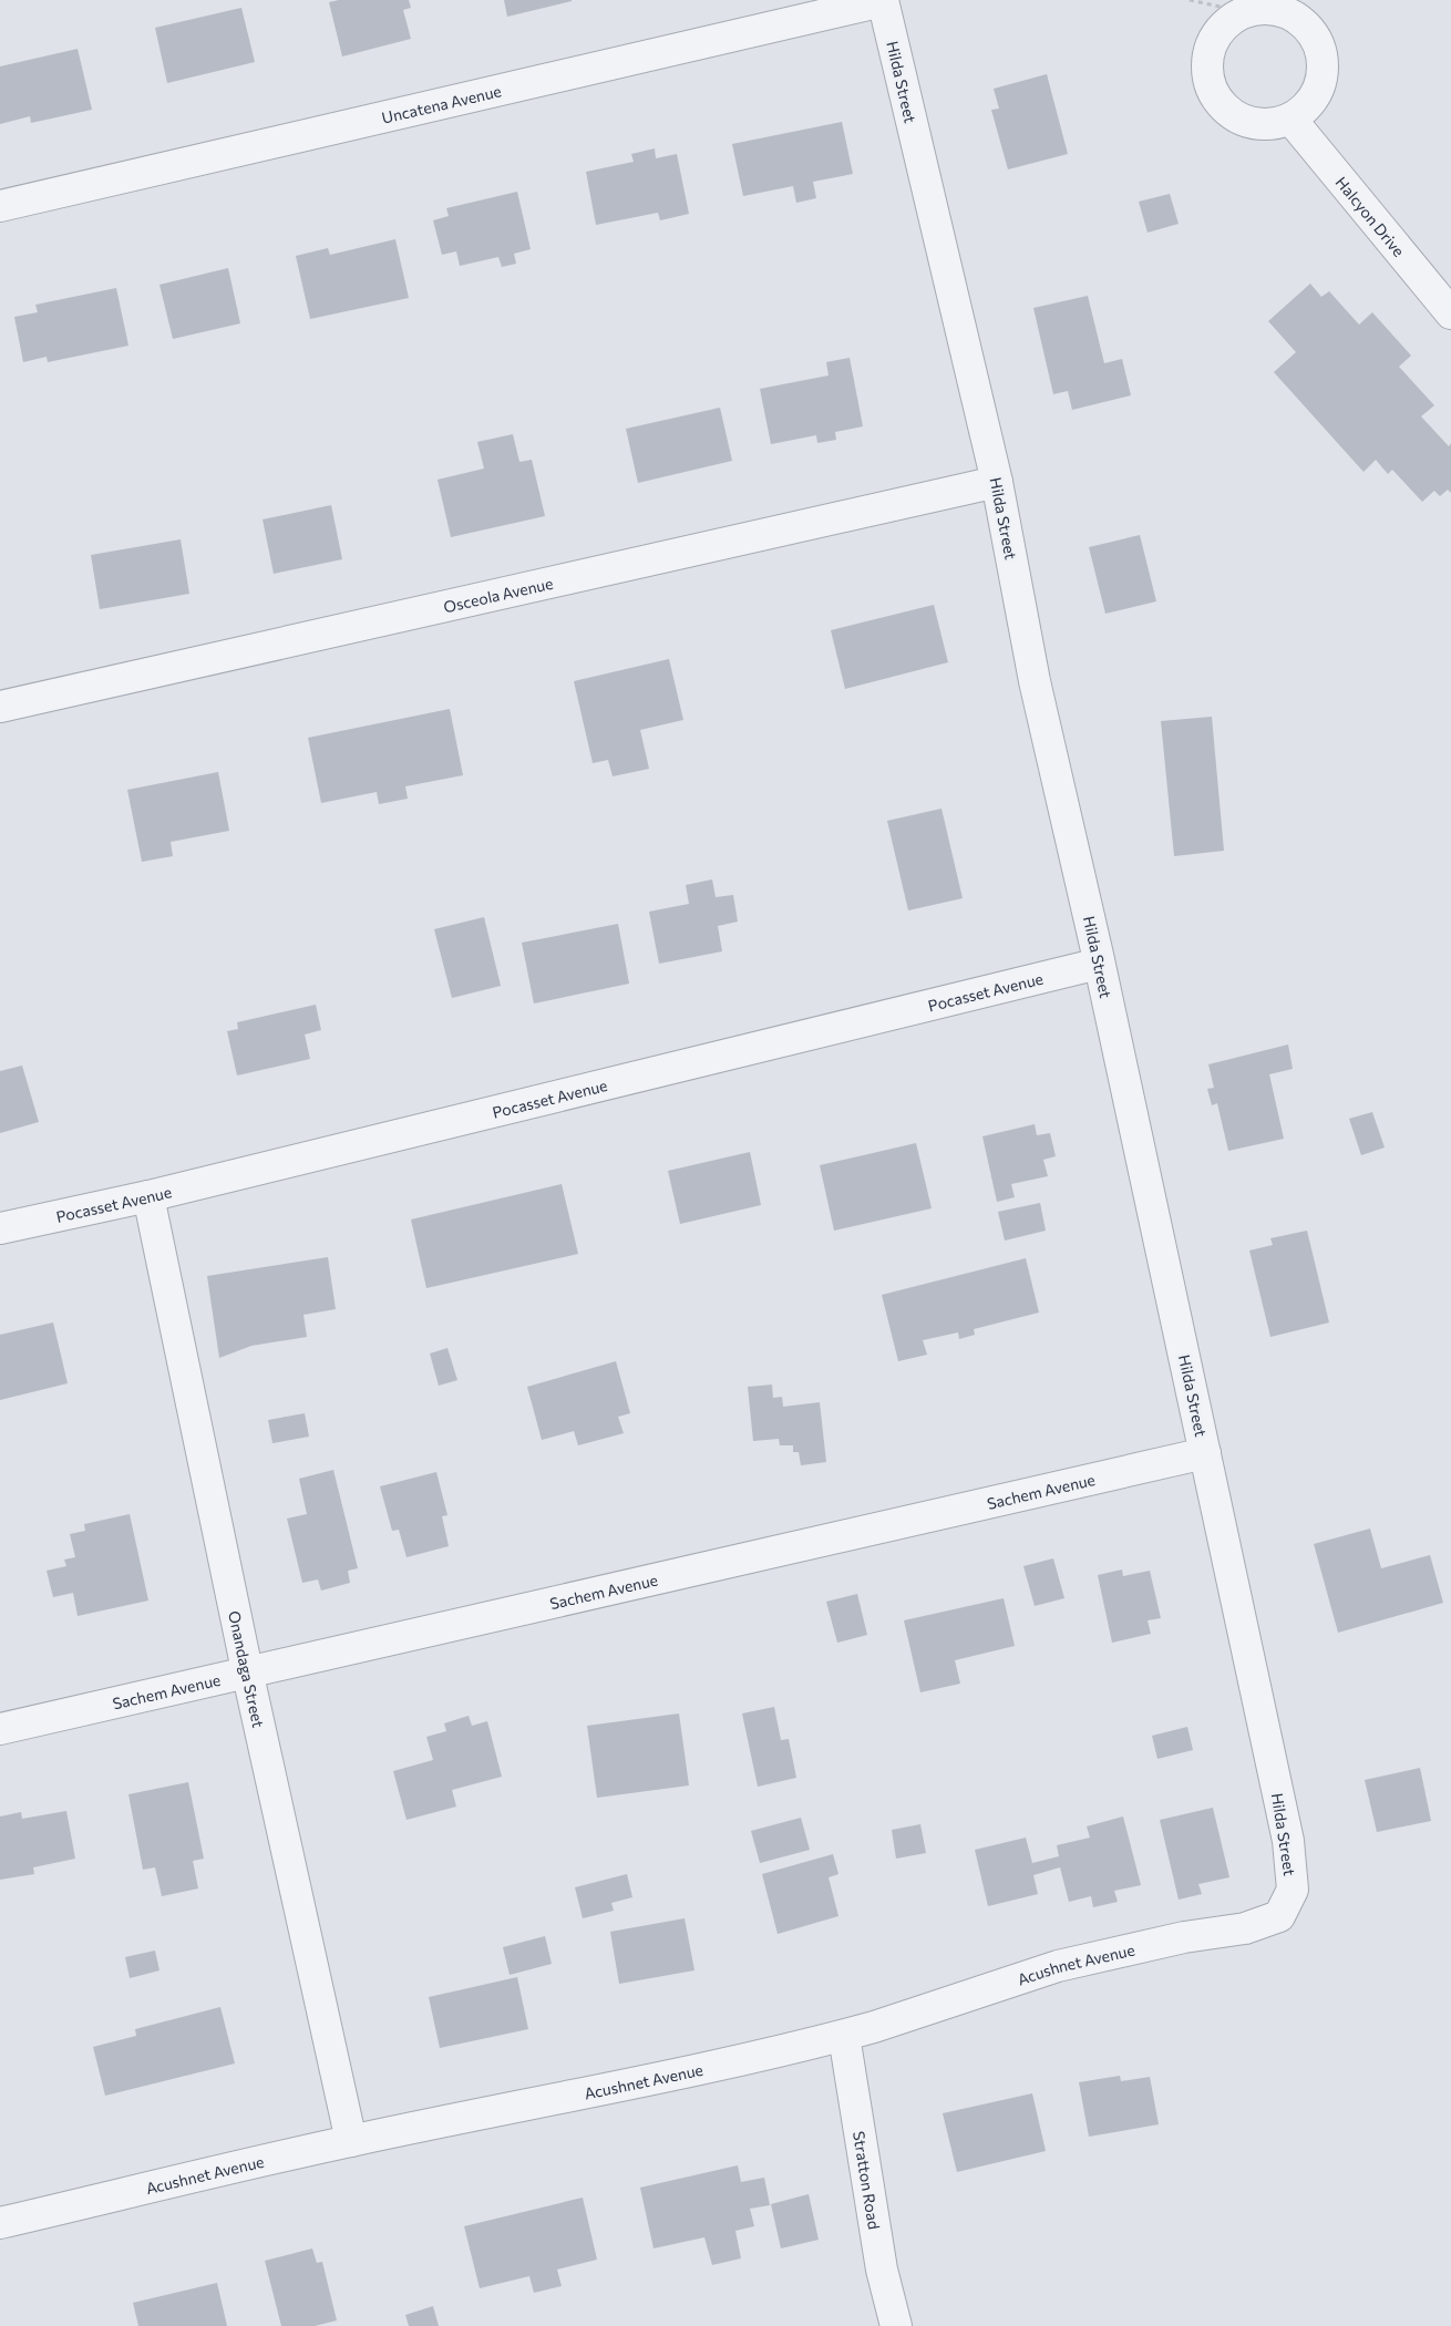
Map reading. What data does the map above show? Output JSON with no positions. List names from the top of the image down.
{
  "streets": {
    "street": [
      "Hilda Street",
      "Uncatena Avenue",
      "Halcyon Drive",
      "Osceola Avenue",
      "Pocasset Avenue",
      "Sachem Avenue",
      "Onandaga Street",
      "Acushnet Avenue",
      "Stratton Road"
    ]
  },
  "crossings": [
    ["Hilda Street", "Uncatena Avenue"],
    ["Hilda Street", "Osceola Avenue"],
    ["Hilda Street", "Pocasset Avenue"],
    ["Hilda Street", "Sachem Avenue"],
    ["Hilda Street", "Acushnet Avenue"],
    ["Pocasset Avenue", "Onandaga Street"],
    ["Sachem Avenue", "Onandaga Street"],
    ["Onandaga Street", "Acushnet Avenue"],
    ["Acushnet Avenue", "Stratton Road"]
  ]
}
